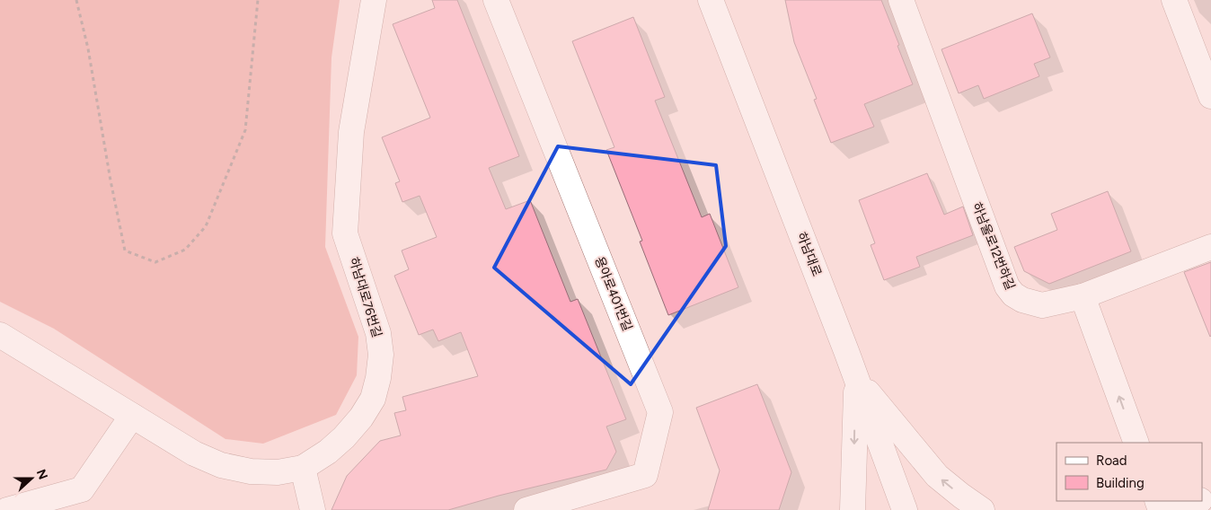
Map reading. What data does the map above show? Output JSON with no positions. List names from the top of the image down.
{
  "streets": {
    "street": [
      "하남울로12번하길",
      "하남대로",
      "용아로401번길",
      "하남대로76번길"
    ]
  },
  "legend": ["Road", "Building"],
  "north": "right"
}
